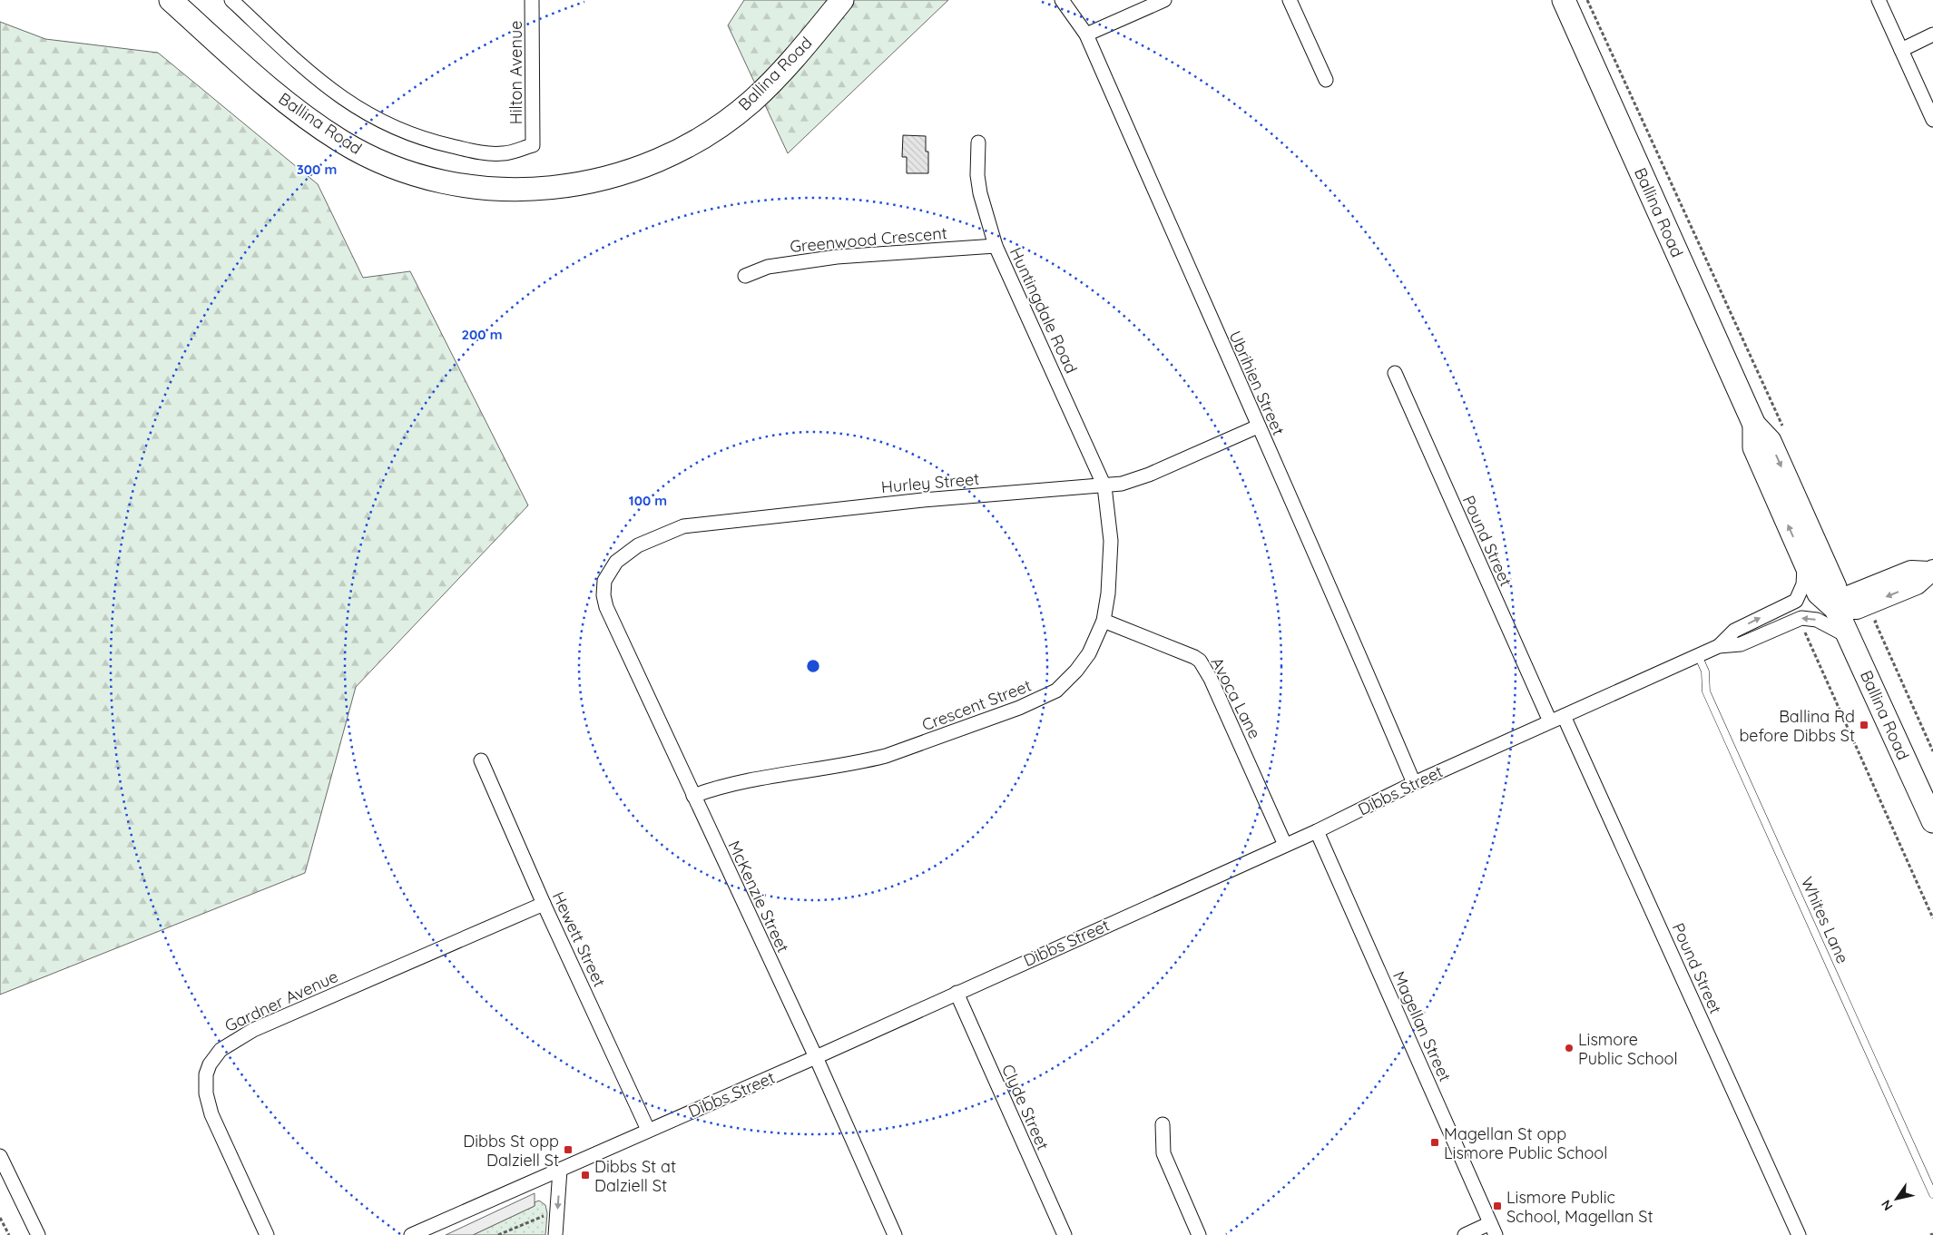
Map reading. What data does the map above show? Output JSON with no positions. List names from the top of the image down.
{
  "streets": {
    "main road": ["Ballina Road"],
    "street": [
      "Hilton Avenue",
      "Greenwood Crescent",
      "Huntingdale Road",
      "Ubrihien Street",
      "Hurley Street",
      "Pound Street",
      "Avoca Lane",
      "Crescent Street",
      "Dibbs Street",
      "McKenzie Street",
      "Hewett Street",
      "Gardner Avenue",
      "Magellan Street",
      "Clyde Street"
    ],
    "lane": ["Whites Lane"]
  },
  "crossings": [
    ["Ballina Road", "Dibbs Street"],
    ["Greenwood Crescent", "Huntingdale Road"],
    ["Huntingdale Road", "Hurley Street"],
    ["Huntingdale Road", "Crescent Street"],
    ["Ubrihien Street", "Hurley Street"],
    ["Ubrihien Street", "Dibbs Street"],
    ["Hurley Street", "Crescent Street"],
    ["Hurley Street", "McKenzie Street"],
    ["Pound Street", "Dibbs Street"],
    ["Avoca Lane", "Crescent Street"],
    ["Avoca Lane", "Dibbs Street"],
    ["Crescent Street", "McKenzie Street"],
    ["Dibbs Street", "McKenzie Street"],
    ["Dibbs Street", "Whites Lane"],
    ["Dibbs Street", "Hewett Street"],
    ["Dibbs Street", "Magellan Street"],
    ["Dibbs Street", "Clyde Street"],
    ["Hewett Street", "Gardner Avenue"]
  ],
  "places": {
    "transit": [
      "Ballina Rd before Dibbs St",
      "Magellan St opp Lismore Public School",
      "Dibbs St opp Dalziell St",
      "Dibbs St at Dalziell St",
      "Lismore Public School, Magellan St"
    ],
    "other": ["Lismore Public School"]
  },
  "north": "bottom left",
  "rings": ["300 m", "200 m", "100 m"]
}
